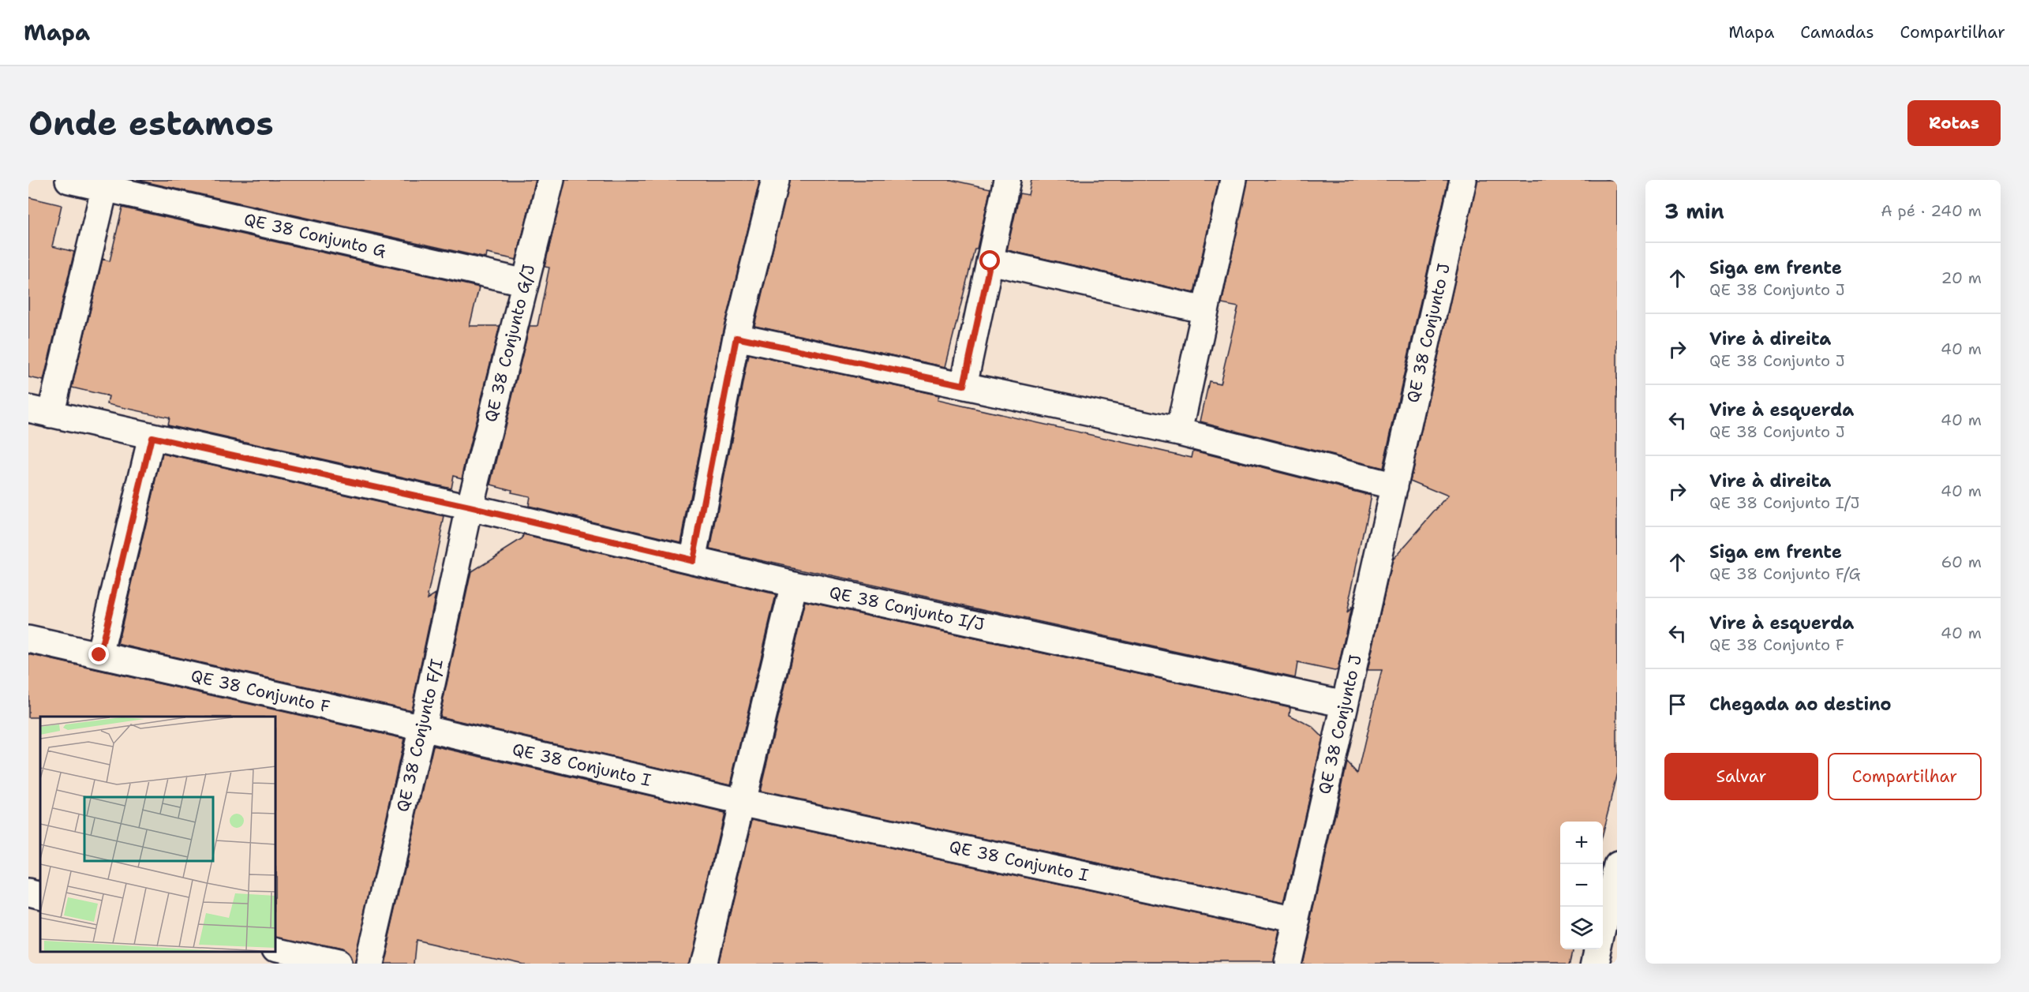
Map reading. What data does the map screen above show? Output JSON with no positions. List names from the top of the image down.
{
  "streets": {
    "street": [
      "QE 38 Conjunto G",
      "QE 38 Conjunto J",
      "QE 38 Conjunto G/J",
      "QE 38 Conjunto I/J",
      "QE 38 Conjunto F",
      "QE 38 Conjunto F/I",
      "QE 38 Conjunto I"
    ]
  },
  "crossings": [
    ["QE 38 Conjunto G", "QE 38 Conjunto G/J"],
    ["QE 38 Conjunto J", "QE 38 Conjunto I/J"],
    ["QE 38 Conjunto J", "QE 38 Conjunto I"],
    ["QE 38 Conjunto G/J", "QE 38 Conjunto I/J"],
    ["QE 38 Conjunto G/J", "QE 38 Conjunto F/I"],
    ["QE 38 Conjunto I/J", "QE 38 Conjunto F/I"],
    ["QE 38 Conjunto F", "QE 38 Conjunto F/I"],
    ["QE 38 Conjunto F", "QE 38 Conjunto I"],
    ["QE 38 Conjunto F/I", "QE 38 Conjunto I"]
  ],
  "page": {
    "header": "Mapa",
    "nav": ["Mapa", "Camadas", "Compartilhar"],
    "buttons": [
      "Rotas",
      ["Salvar", "Compartilhar"]
    ],
    "title": "Onde estamos",
    "heading": ["3 min", "A pé · 240 m"],
    "list": [
      ["Siga em frente", "QE 38 Conjunto J", "20 m"],
      ["Vire à direita", "QE 38 Conjunto J", "40 m"],
      ["Vire à esquerda", "QE 38 Conjunto J", "40 m"],
      ["Vire à direita", "QE 38 Conjunto I/J", "40 m"],
      ["Siga em frente", "QE 38 Conjunto F/G", "60 m"],
      ["Vire à esquerda", "QE 38 Conjunto F", "40 m"],
      "Chegada ao destino"
    ],
    "map_buttons": ["+", "−"]
  }
}
